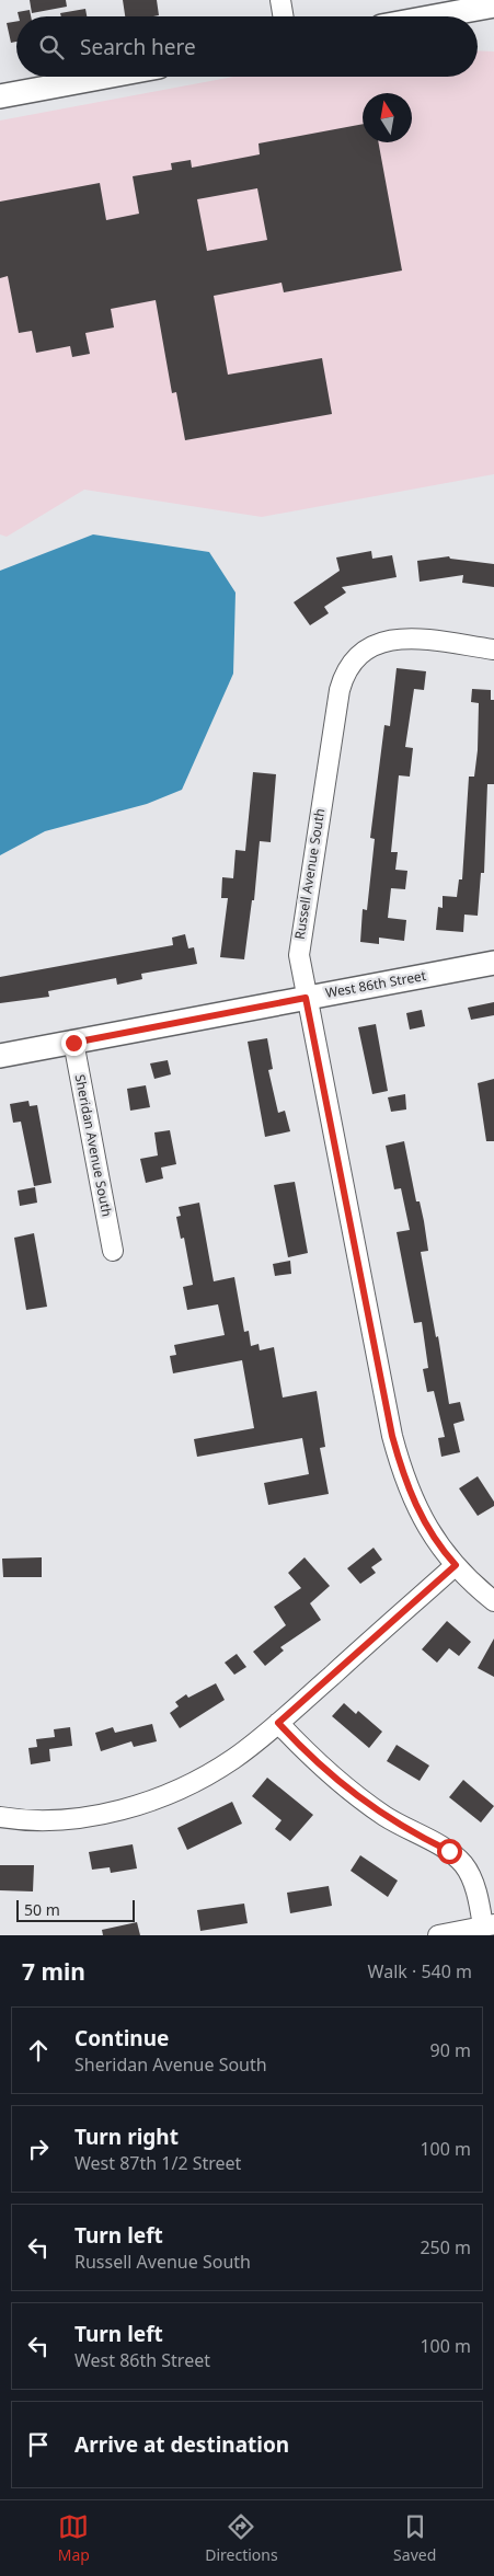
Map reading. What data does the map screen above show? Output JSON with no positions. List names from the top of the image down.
{
  "streets": {
    "street": ["Russell Avenue South", "West 86th Street", "Sheridan Avenue South"]
  },
  "crossings": [
    ["Russell Avenue South", "West 86th Street"],
    ["West 86th Street", "Sheridan Avenue South"]
  ],
  "scale_bar": "50 m",
  "north": "top",
  "page": {
    "search": "Search here",
    "scale": "50 m",
    "heading": ["7 min", "Walk · 540 m"],
    "list": [
      ["Continue", "Sheridan Avenue South", "90 m"],
      ["Turn right", "West 87th 1/2 Street", "100 m"],
      ["Turn left", "Russell Avenue South", "250 m"],
      ["Turn left", "West 86th Street", "100 m"],
      "Arrive at destination"
    ],
    "nav": ["Map", "Directions", "Saved"]
  }
}
